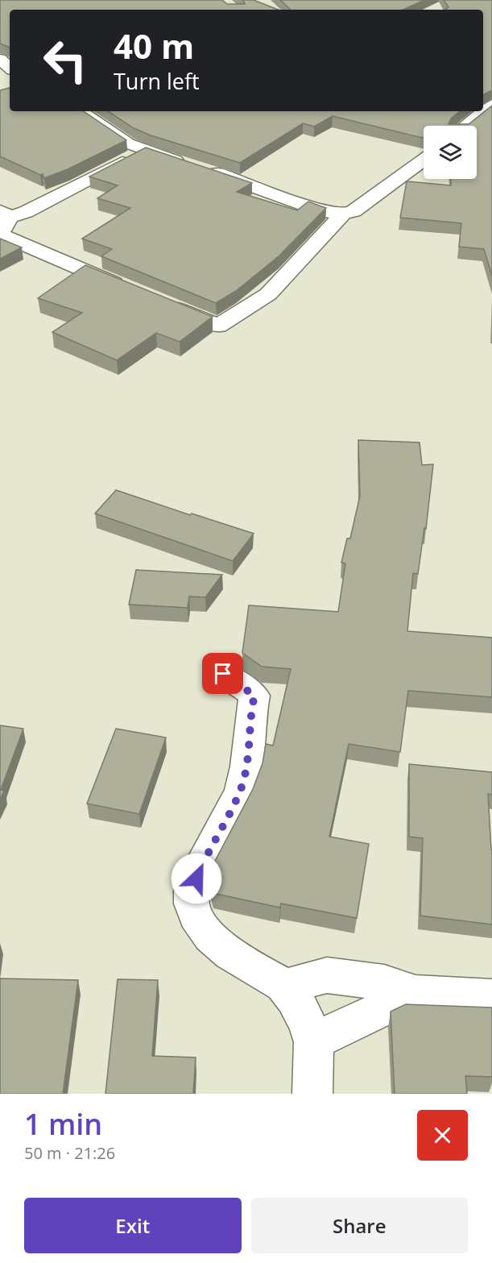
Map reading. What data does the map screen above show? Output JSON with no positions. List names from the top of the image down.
{
  "page": {
    "turn": ["40 m", "Turn left"],
    "heading": ["1 min", "50 m · 21:26"],
    "buttons": ["Exit", "Share"]
  }
}
